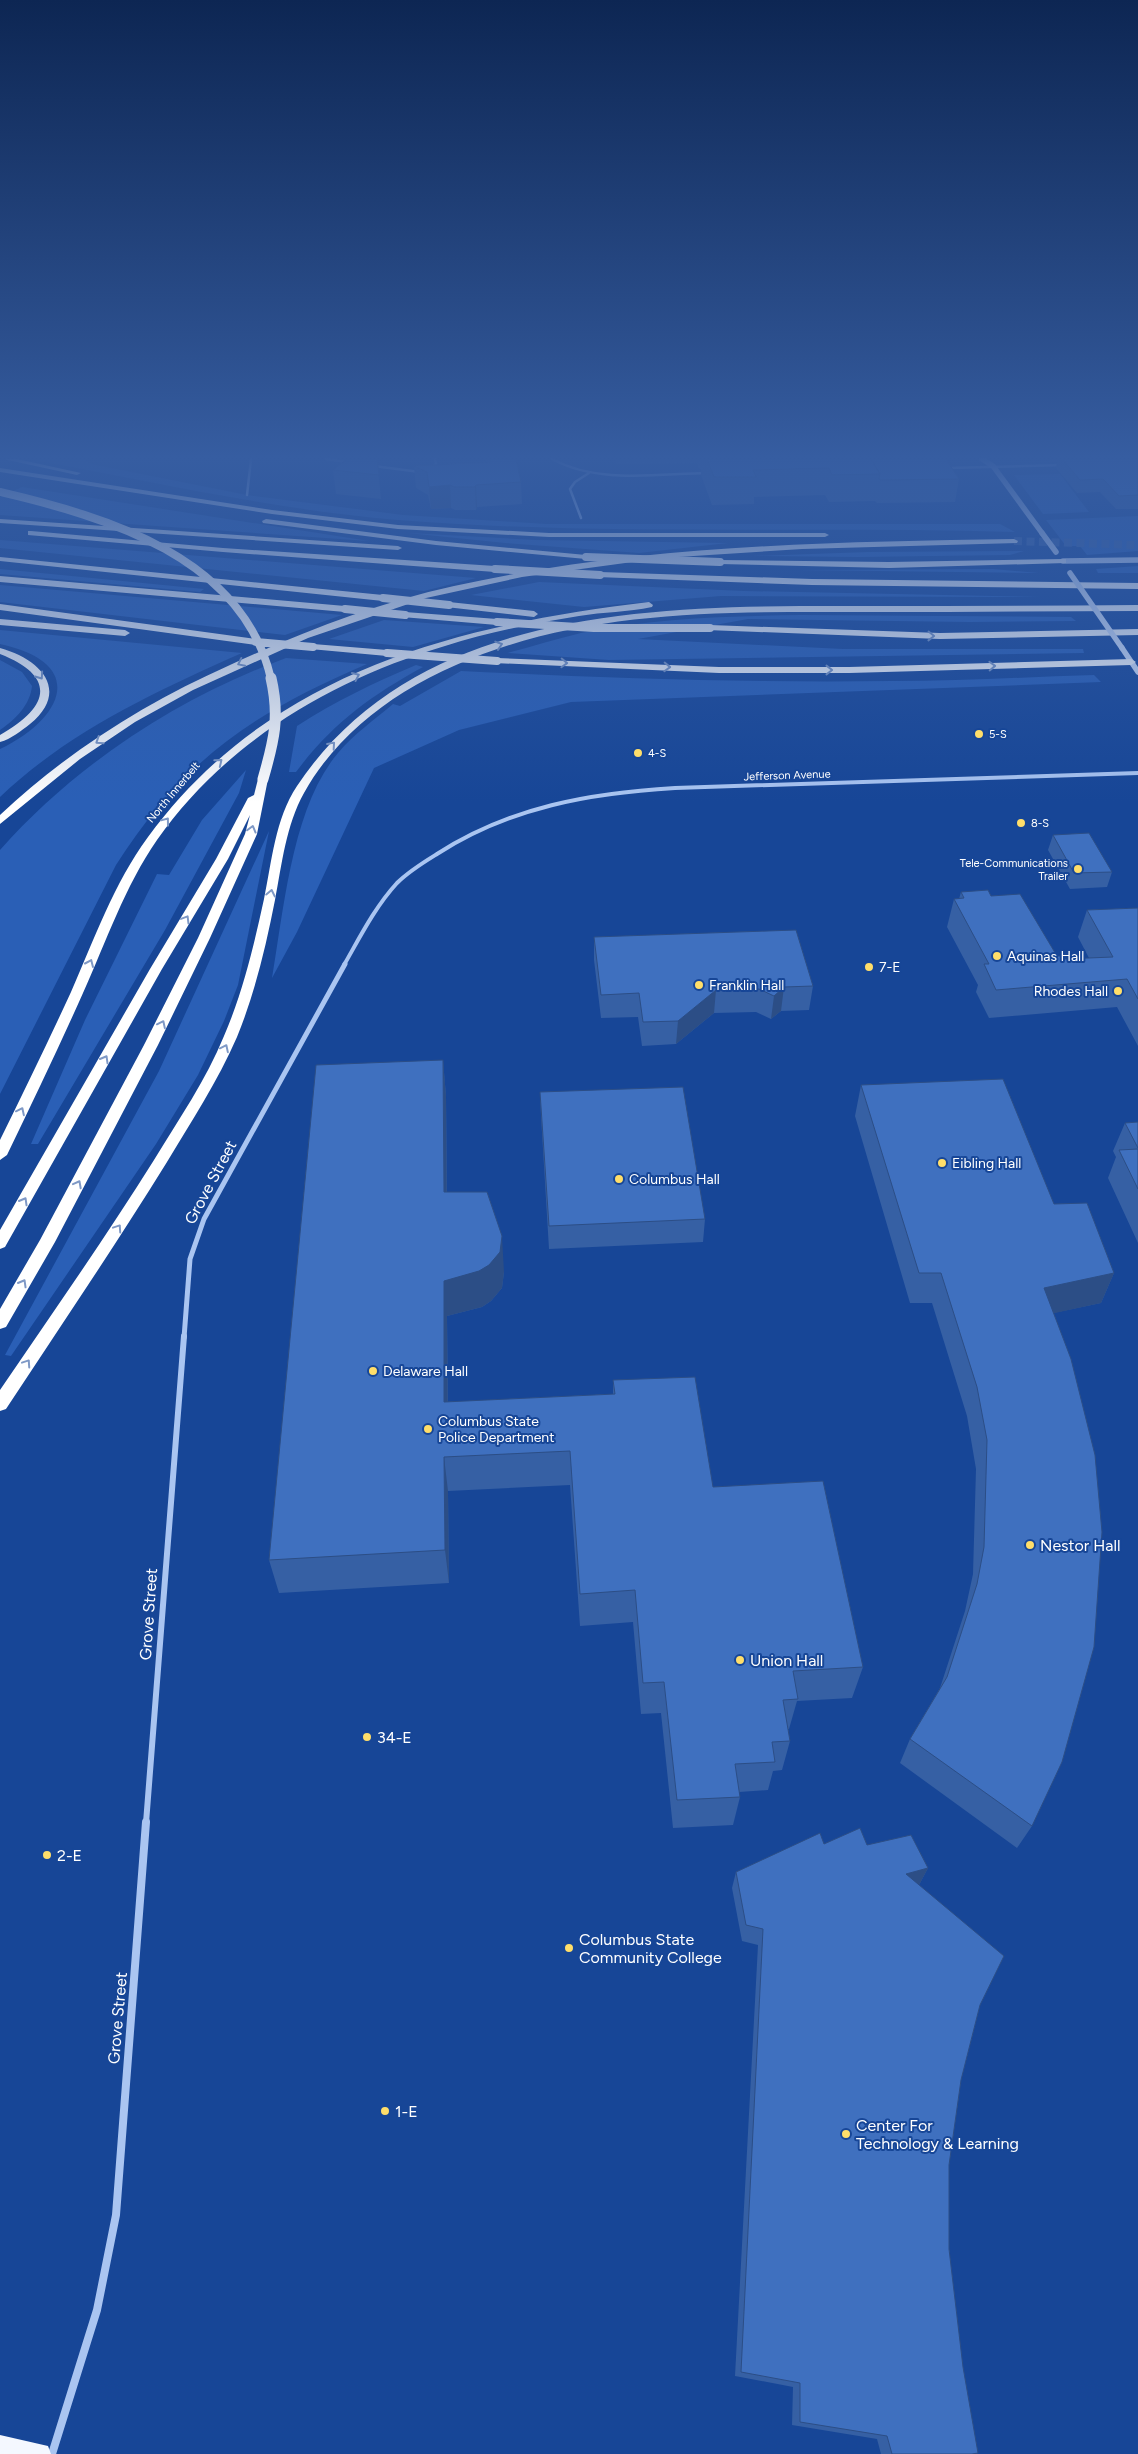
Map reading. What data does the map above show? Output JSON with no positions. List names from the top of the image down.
{
  "streets": {
    "highway": ["North Innerbelt"],
    "street": ["Jefferson Avenue", "Grove Street"]
  },
  "crossings": [
    ["Jefferson Avenue", "Grove Street"]
  ],
  "places": [
    "5-S",
    "4-S",
    "8-S",
    "Tele-Communications Trailer",
    "Aquinas Hall",
    "7-E",
    "Franklin Hall",
    "Rhodes Hall",
    "Eibling Hall",
    "Columbus Hall",
    "Delaware Hall",
    "Columbus State Police Department",
    "Nestor Hall",
    "Union Hall",
    "34-E",
    "2-E",
    "Columbus State Community College",
    "1-E",
    "Center For Technology & Learning"
  ]
}
